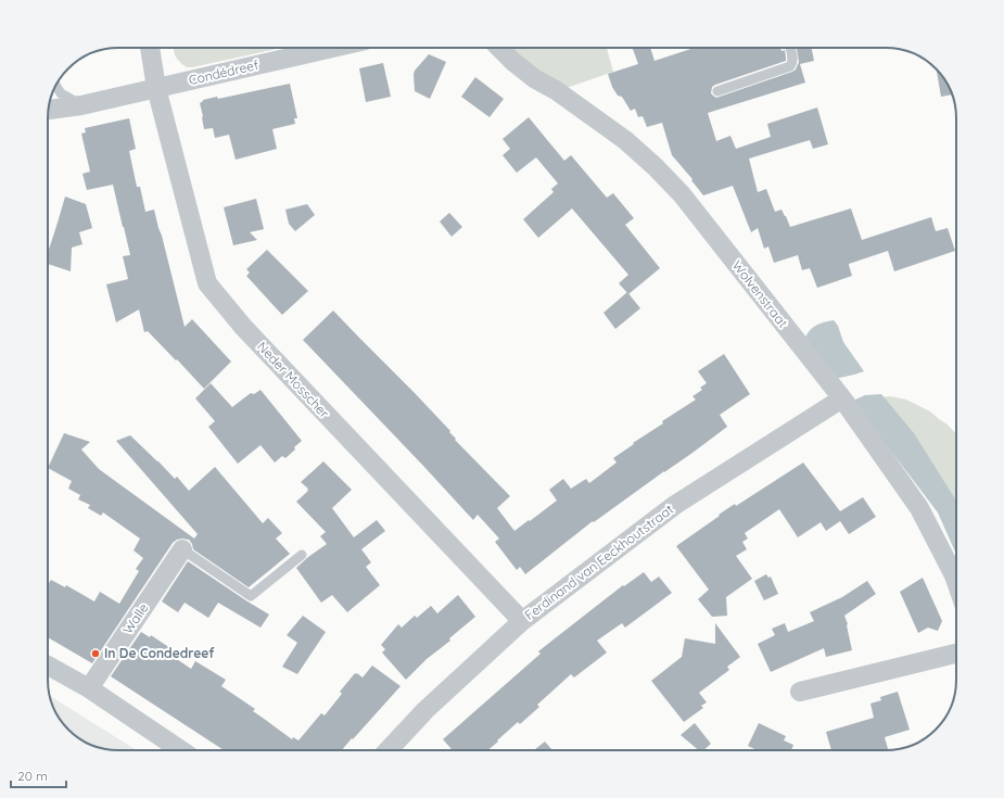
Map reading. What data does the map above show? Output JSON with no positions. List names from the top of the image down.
{
  "streets": {
    "street": [
      "Condédreef",
      "Wolvenstraat",
      "Neder Mosscher",
      "Ferdinand van Eeckhoutstraat",
      "Walle"
    ]
  },
  "crossings": [
    ["Condédreef", "Neder Mosscher"],
    ["Wolvenstraat", "Ferdinand van Eeckhoutstraat"],
    ["Neder Mosscher", "Ferdinand van Eeckhoutstraat"]
  ],
  "places": ["In De Condedreef"],
  "scale_bar": "20 m"
}
